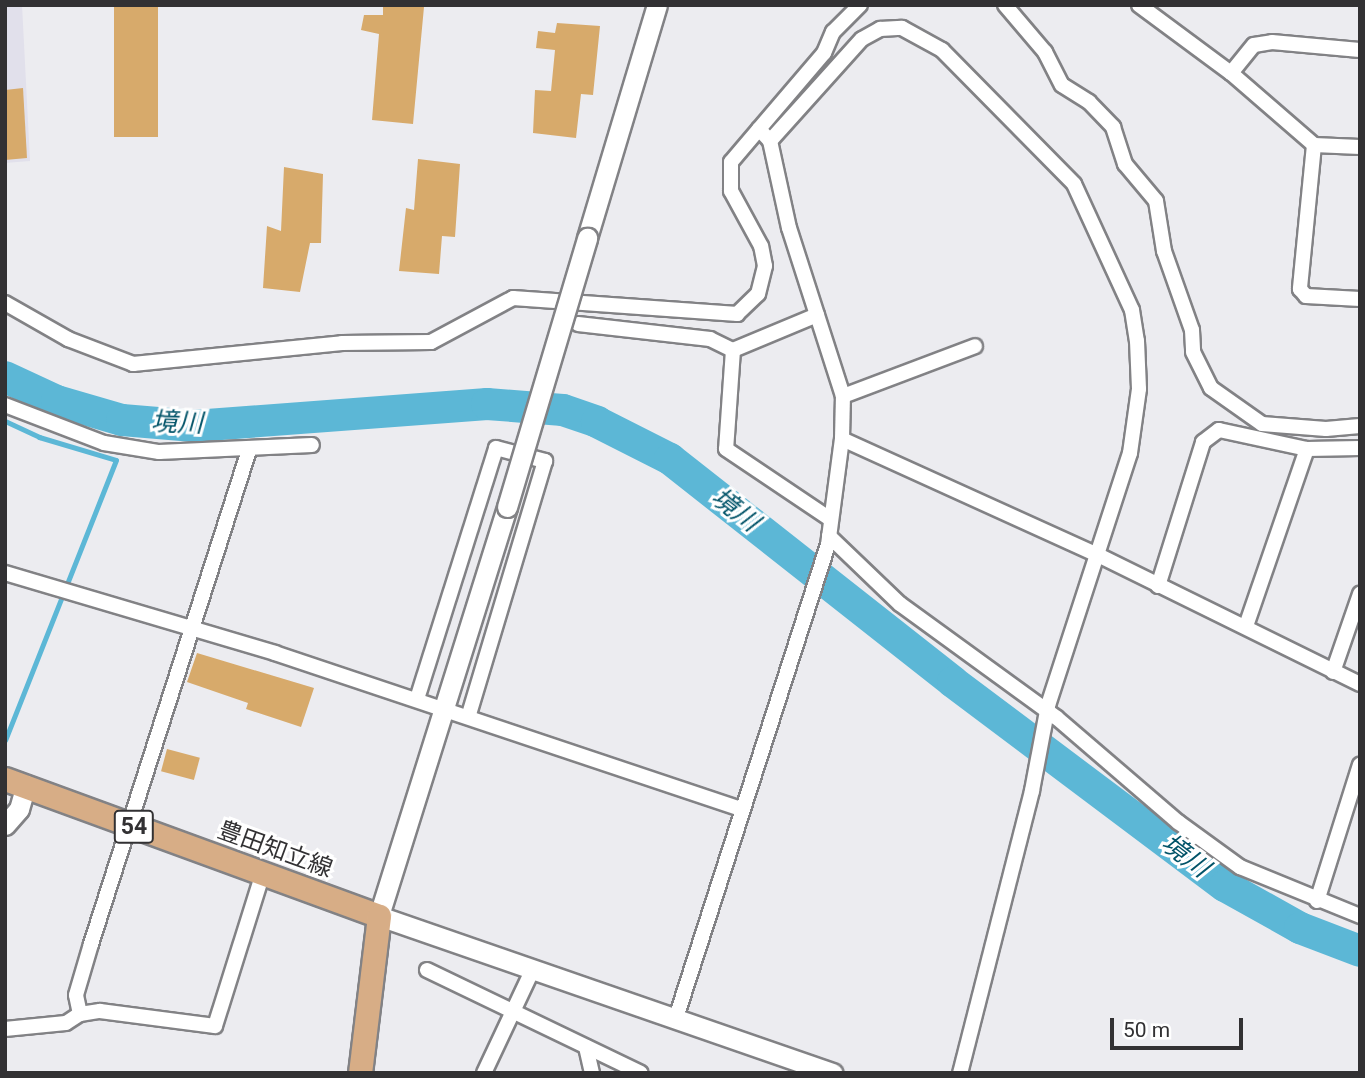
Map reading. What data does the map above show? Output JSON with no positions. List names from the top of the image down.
{
  "streets": {
    "main road": ["54", "豊田知立線"]
  },
  "water": ["境川"],
  "scale_bar": "50 m"
}
